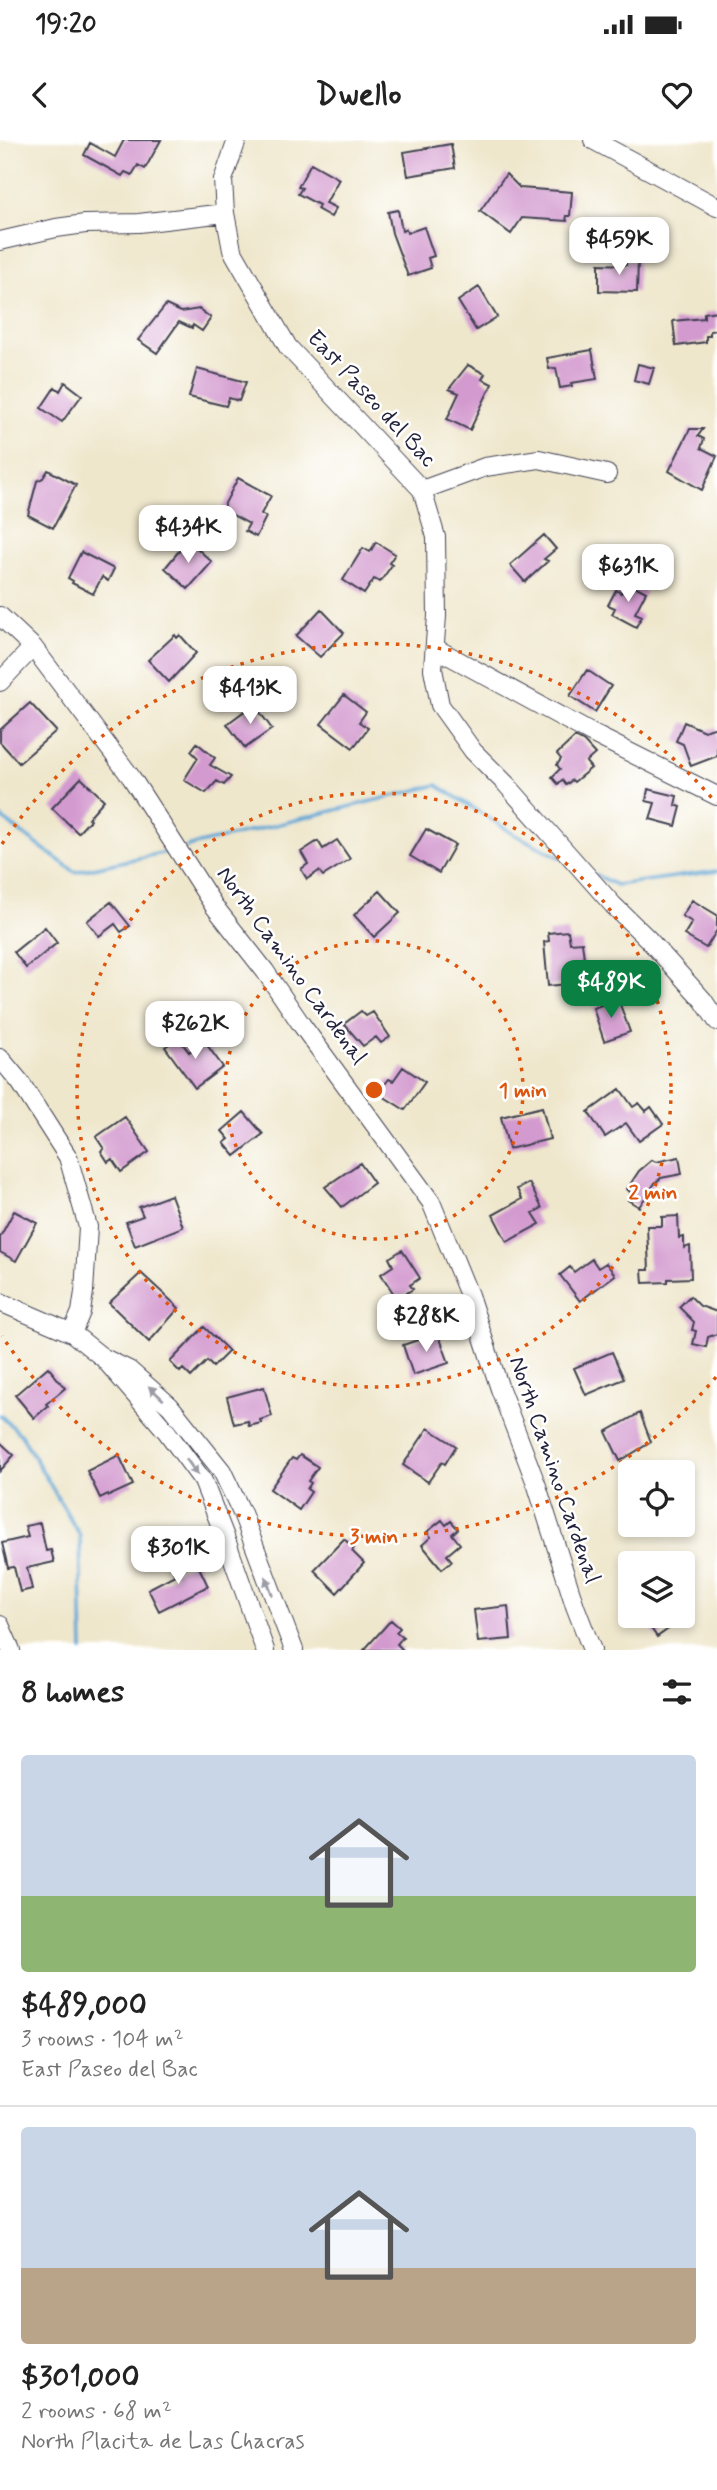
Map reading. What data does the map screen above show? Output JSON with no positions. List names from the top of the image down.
{
  "streets": {
    "street": ["East Paseo del Bac", "North Camino Cardenal"]
  },
  "page": {
    "status": "19:20",
    "header": "Dwello",
    "price": [
      "$459K",
      "$434K",
      "$631K",
      "$413K",
      "$489K",
      "$262K",
      "$288K",
      "$301K"
    ],
    "heading": "8 homes",
    "list": [
      {
        "name": "$489,000",
        "note": "3 rooms · 104 m² · East Paseo del Bac"
      },
      {
        "name": "$301,000",
        "note": "2 rooms · 68 m² · North Placita de Las Chacras"
      }
    ]
  },
  "rings": ["1 min", "2 min", "3 min"]
}
